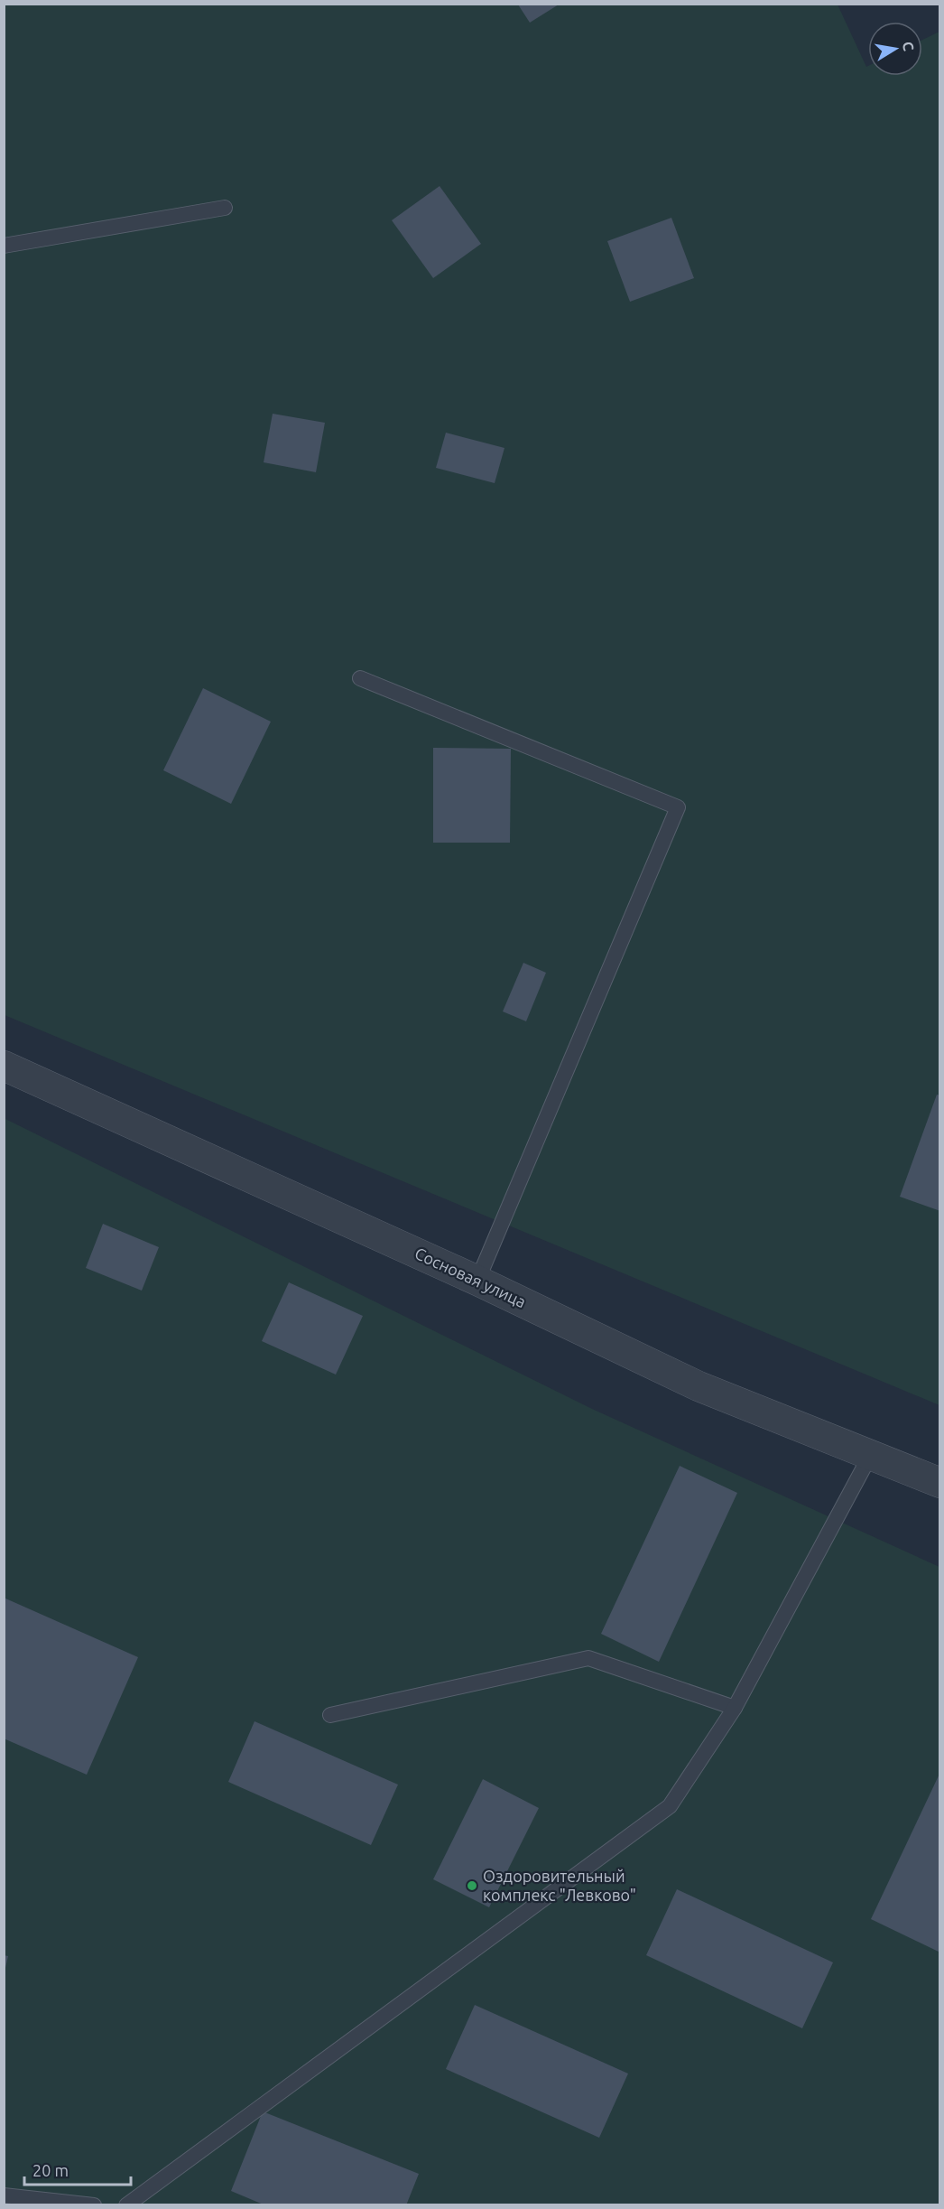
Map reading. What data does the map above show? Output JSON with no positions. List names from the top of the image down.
{
  "streets": {
    "street": ["Сосновая улица"]
  },
  "places": ["Оздоровительный комплекс \"Левково\""],
  "scale_bar": "20 m",
  "north": "right"
}
